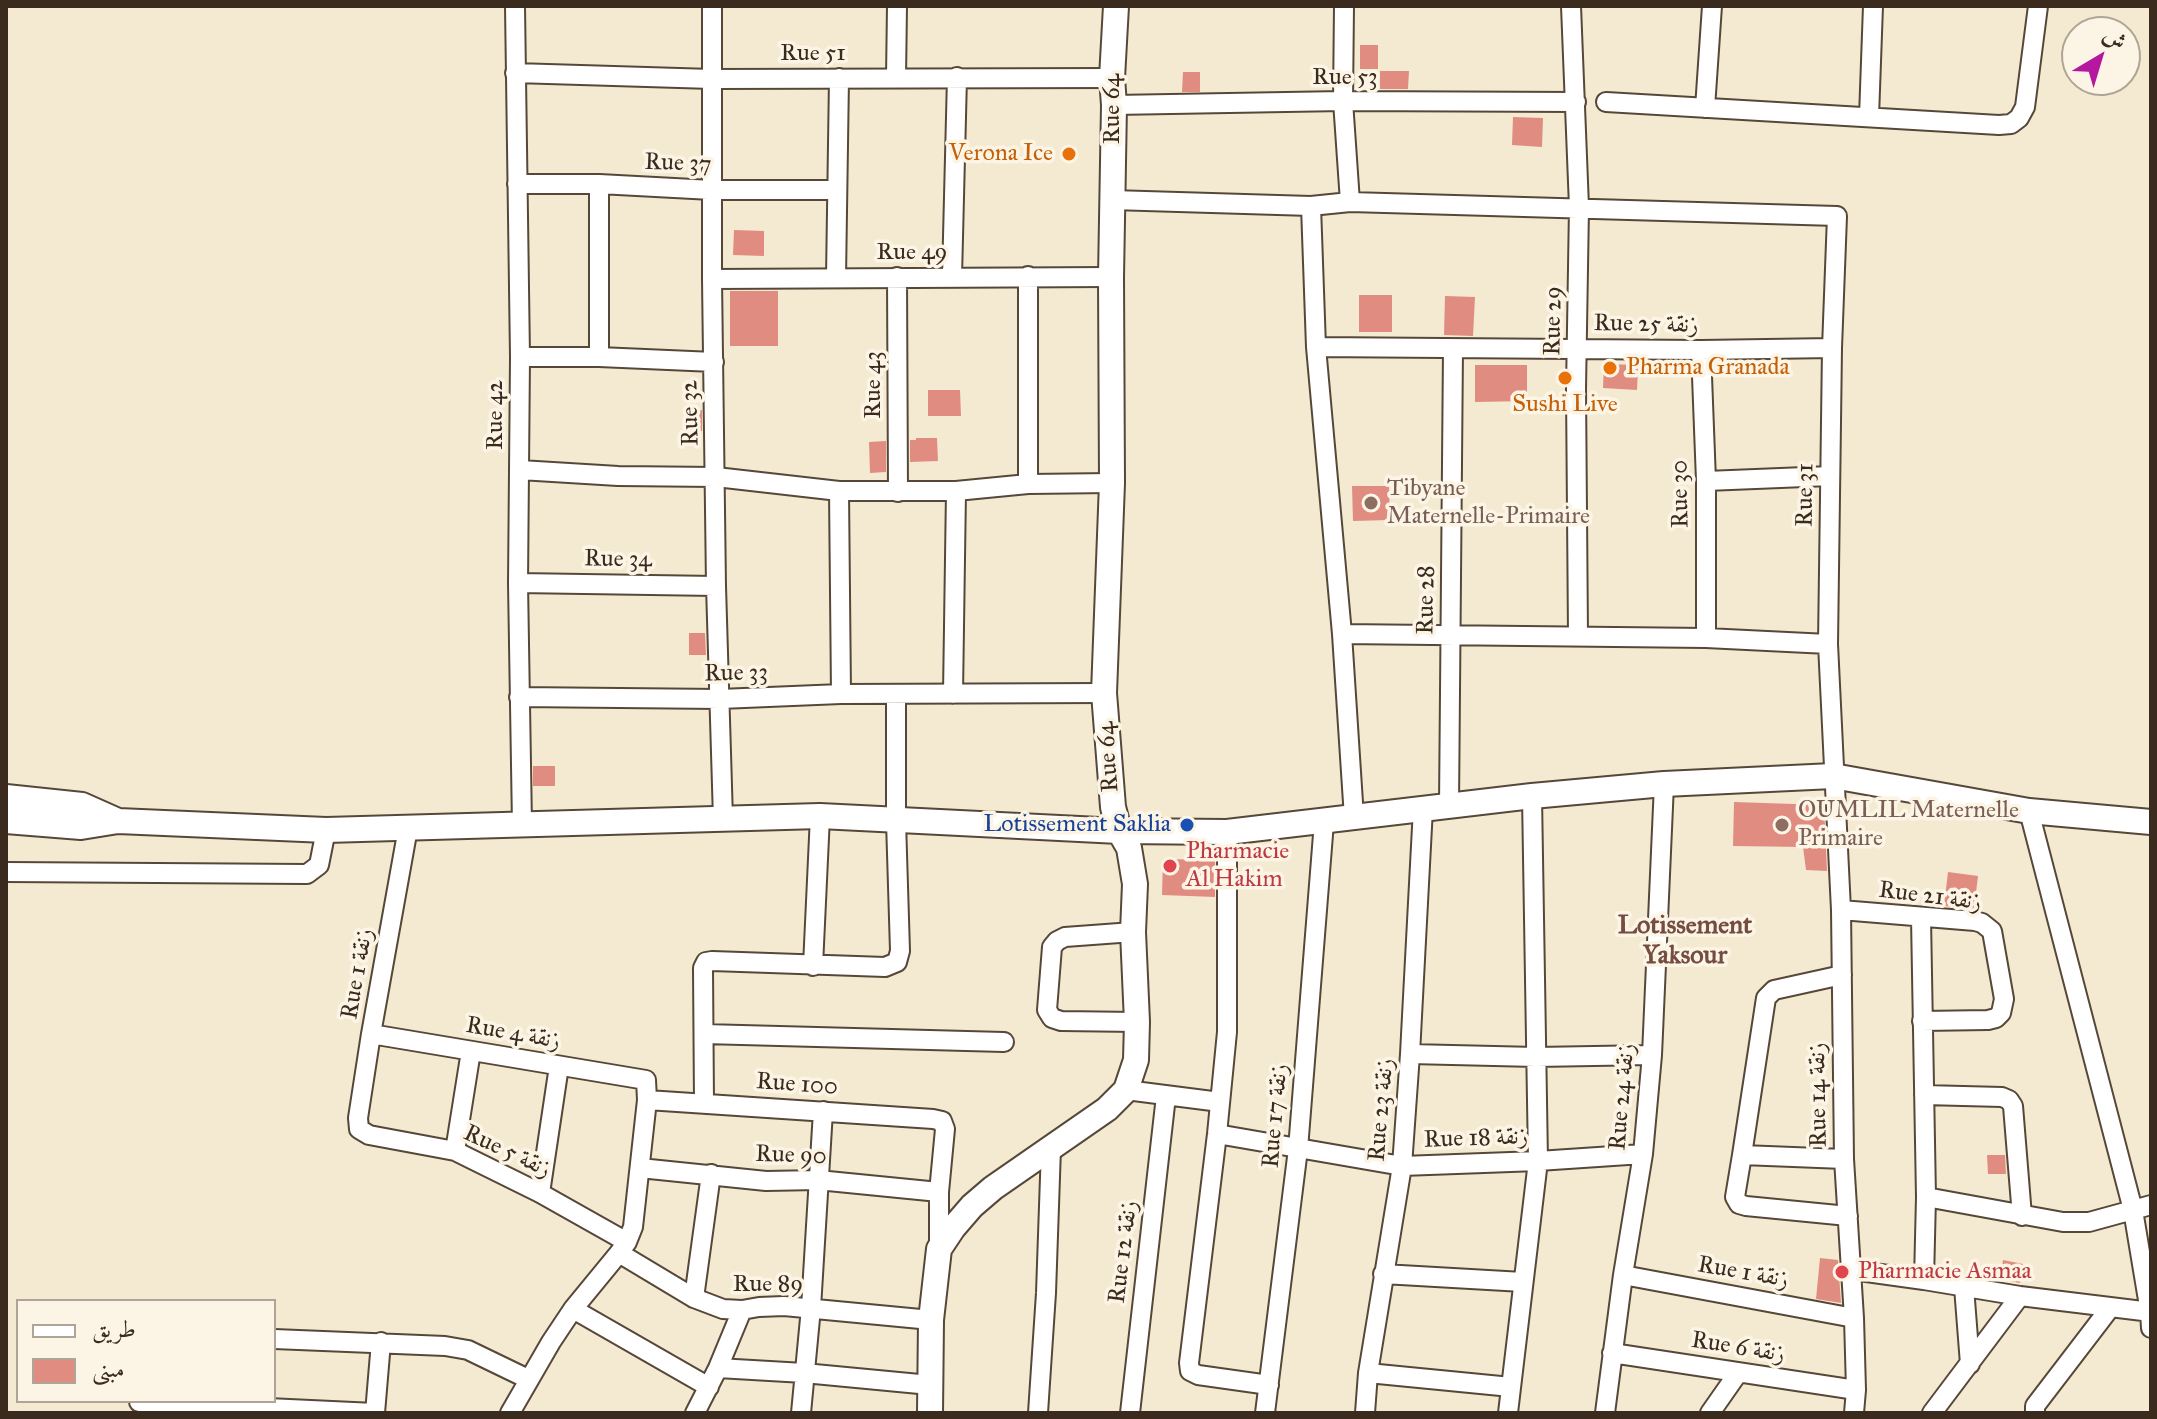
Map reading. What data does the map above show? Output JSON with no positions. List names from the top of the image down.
{
  "streets": {
    "street": [
      "Rue 51",
      "Rue 53",
      "Rue 64",
      "Rue 37",
      "Rue 49",
      "Rue 29",
      "Rue 25 زنقة",
      "Rue 43",
      "Rue 32",
      "Rue 42",
      "Rue 30",
      "Rue 31",
      "Rue 34",
      "Rue 28",
      "Rue 33",
      "Rue 21 زنقة",
      "Rue 1 زنقة",
      "Rue 4 زنقة",
      "Rue 100",
      "Rue 14 زنقة",
      "Rue 24 زنقة",
      "Rue 23 زنقة",
      "Rue 17 زنقة",
      "Rue 18 زنقة",
      "Rue 5 زنقة",
      "Rue 90",
      "Rue 12 زنقة",
      "Rue 89",
      "Rue 6 زنقة"
    ]
  },
  "crossings": [
    ["Rue 51", "Rue 64"],
    ["Rue 51", "Rue 32"],
    ["Rue 51", "Rue 42"],
    ["Rue 53", "Rue 64"],
    ["Rue 53", "Rue 29"],
    ["Rue 64", "Rue 49"],
    ["Rue 64", "Rue 33"],
    ["Rue 37", "Rue 32"],
    ["Rue 37", "Rue 42"],
    ["Rue 49", "Rue 43"],
    ["Rue 49", "Rue 32"],
    ["Rue 29", "Rue 25 زنقة"],
    ["Rue 29", "Rue 31"],
    ["Rue 25 زنقة", "Rue 30"],
    ["Rue 25 زنقة", "Rue 31"],
    ["Rue 25 زنقة", "Rue 28"],
    ["Rue 32", "Rue 34"],
    ["Rue 32", "Rue 33"],
    ["Rue 42", "Rue 34"],
    ["Rue 42", "Rue 33"],
    ["Rue 31", "Rue 14 زنقة"],
    ["Rue 21 زنقة", "Rue 14 زنقة"],
    ["Rue 1 زنقة", "Rue 4 زنقة"],
    ["Rue 1 زنقة", "Rue 14 زنقة"],
    ["Rue 1 زنقة", "Rue 24 زنقة"],
    ["Rue 1 زنقة", "Rue 5 زنقة"],
    ["Rue 4 زنقة", "Rue 100"],
    ["Rue 100", "Rue 90"],
    ["Rue 14 زنقة", "Rue 6 زنقة"],
    ["Rue 24 زنقة", "Rue 18 زنقة"],
    ["Rue 24 زنقة", "Rue 6 زنقة"],
    ["Rue 23 زنقة", "Rue 18 زنقة"],
    ["Rue 17 زنقة", "Rue 18 زنقة"],
    ["Rue 5 زنقة", "Rue 89"]
  ],
  "districts": ["Lotissement Yaksour"],
  "places": [
    "Verona Ice",
    "Pharma Granada",
    "Sushi Live",
    "Tibyane Maternelle-Primaire",
    "Lotissement Saklia",
    "OUMLIL Maternelle Primaire",
    "Pharmacie Al Hakim",
    "Pharmacie Asmaa"
  ],
  "legend": ["طريق", "مبنى"],
  "north": "top right"
}
